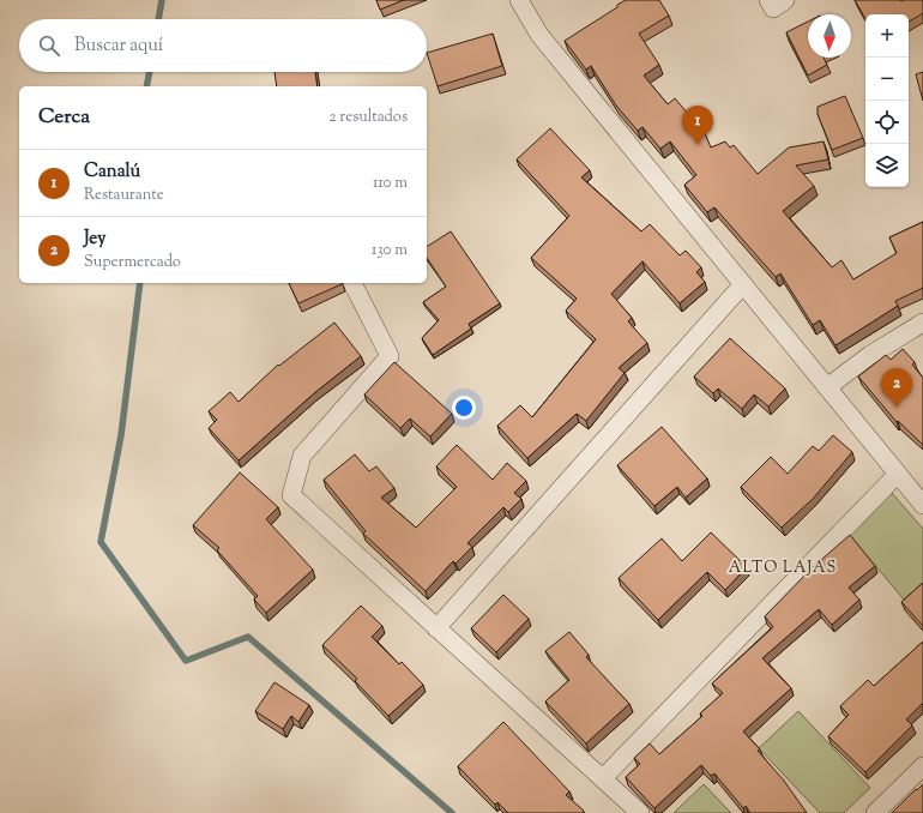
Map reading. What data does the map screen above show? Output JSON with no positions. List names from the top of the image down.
{
  "districts": ["ALTO LAJAS"],
  "north": "bottom",
  "page": {
    "map_buttons": ["+", "−"],
    "search": "Buscar aquí",
    "heading": ["Cerca", "2 resultados"],
    "pins": ["1", "2"],
    "list": [
      {
        "mark": "1",
        "name": "Canalú",
        "note": "Restaurante",
        "value": "110 m"
      },
      {
        "mark": "2",
        "name": "Jey",
        "note": "Supermercado",
        "value": "130 m"
      }
    ]
  }
}
